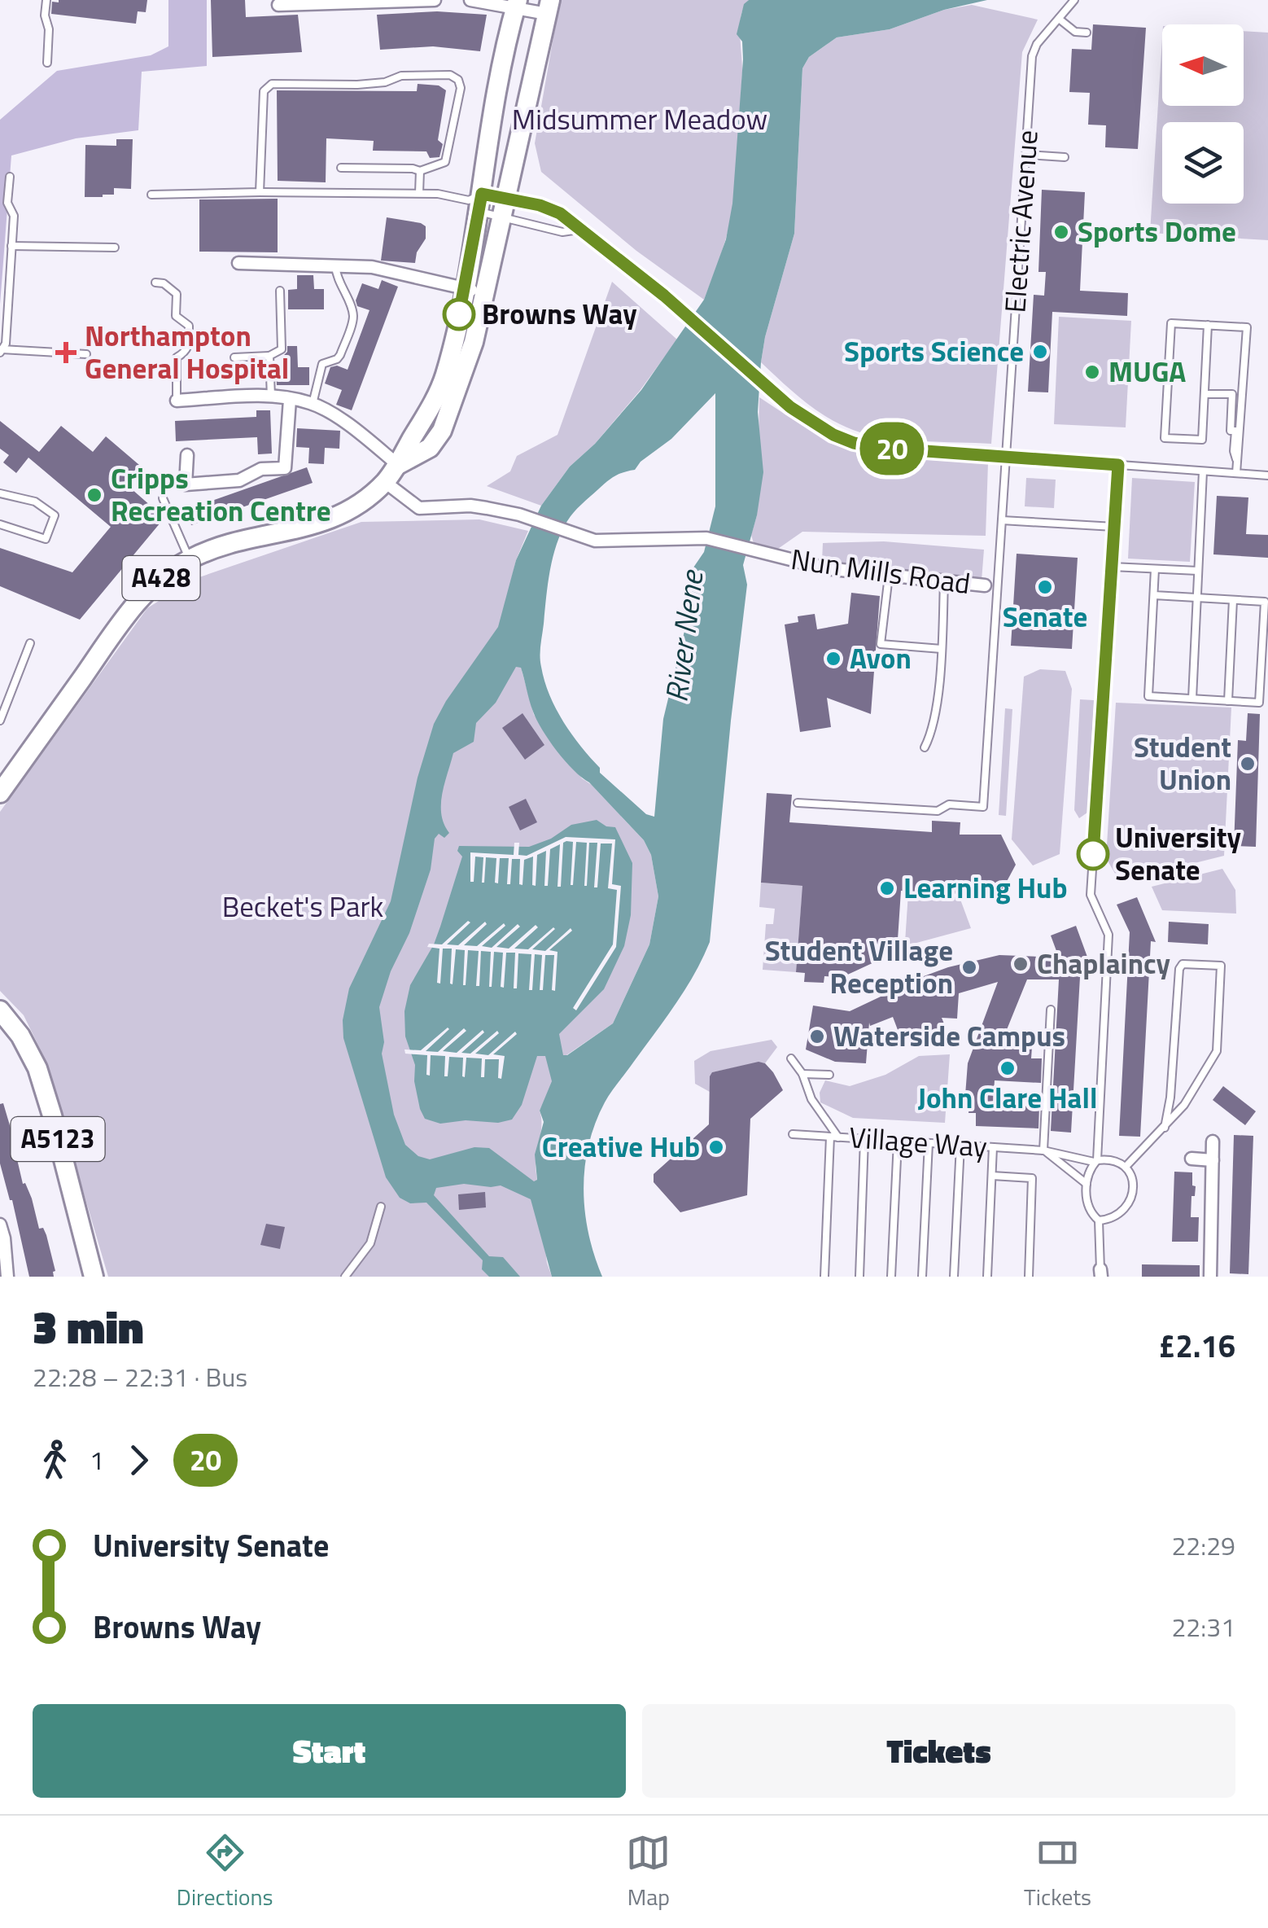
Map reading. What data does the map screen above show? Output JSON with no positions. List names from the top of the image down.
{
  "streets": {
    "main road": ["A428", "A5123"],
    "street": ["Nun Mills Road"],
    "lane": ["Electric Avenue", "Village Way"]
  },
  "crossings": [
    ["Electric Avenue", "Nun Mills Road"],
    ["Nun Mills Road", "A428"]
  ],
  "water": ["River Nene"],
  "parks": ["Midsummer Meadow", "Becket's Park"],
  "places": {
    "other": [
      "Sports Dome",
      "Browns Way",
      "Sports Science",
      "MUGA",
      "Cripps Recreation Centre",
      "Senate",
      "Avon",
      "Student Union",
      "University Senate",
      "Learning Hub",
      "Chaplaincy",
      "Student Village Reception",
      "Waterside Campus",
      "John Clare Hall",
      "Creative Hub"
    ],
    "health": ["Northampton General Hospital"]
  },
  "lines": ["bus line 20"],
  "north": "left",
  "page": {
    "on_map": "20",
    "heading": ["3 min", "22:28 – 22:31 · Bus", "£2.16"],
    "legs": ["1", "20"],
    "list": [
      {
        "name": "University Senate",
        "value": "22:29"
      },
      {
        "name": "Browns Way",
        "value": "22:31"
      }
    ],
    "buttons": ["Start", "Tickets"],
    "tabs": ["Directions", "Map", "Tickets"]
  }
}
